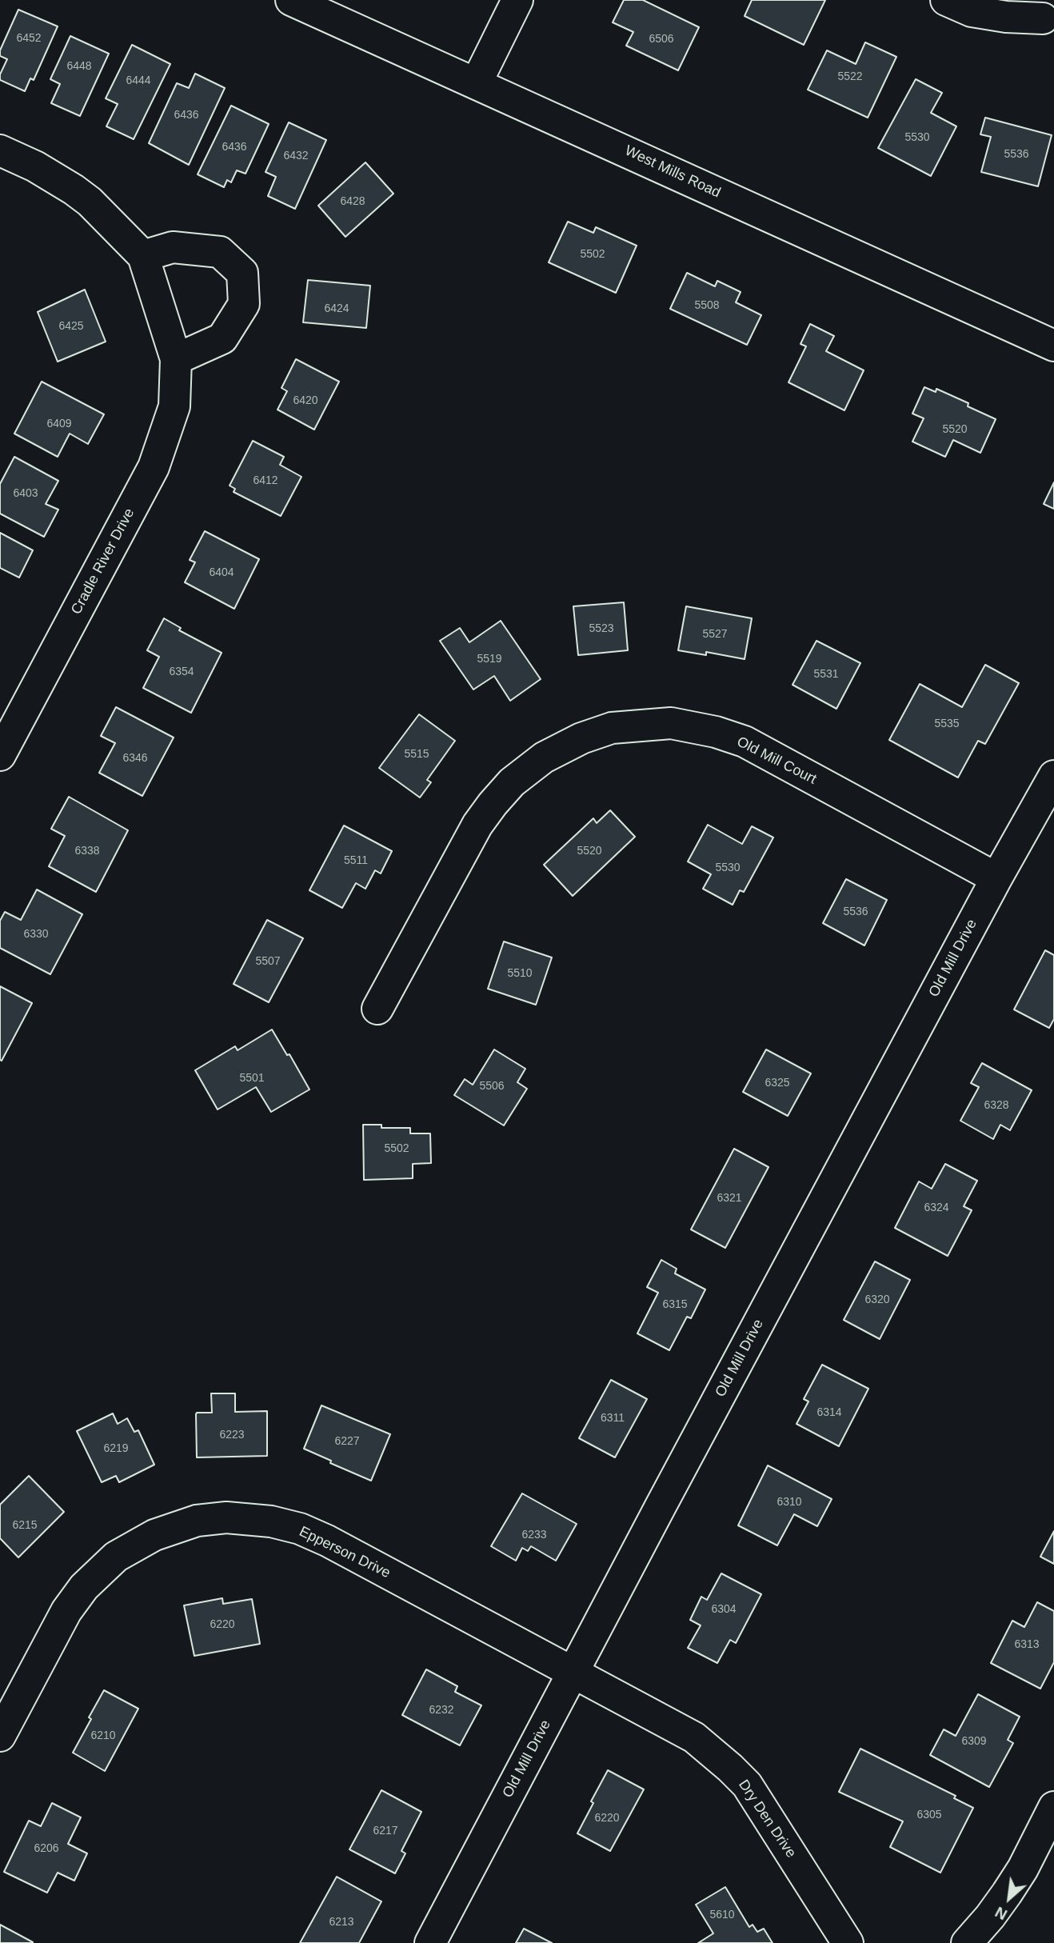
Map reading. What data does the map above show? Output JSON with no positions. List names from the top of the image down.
{
  "streets": {
    "street": [
      "West Mills Road",
      "Cradle River Drive",
      "Old Mill Court",
      "Old Mill Drive",
      "Epperson Drive",
      "Dry Den Drive"
    ]
  },
  "crossings": [
    ["Old Mill Court", "Old Mill Drive"],
    ["Old Mill Drive", "Epperson Drive"],
    ["Old Mill Drive", "Dry Den Drive"],
    ["Epperson Drive", "Dry Den Drive"]
  ],
  "house_numbers": [
    "6452",
    "6506",
    "6448",
    "5522",
    "6444",
    "6436",
    "5530",
    "6436",
    "5536",
    "6432",
    "6428",
    "5502",
    "5508",
    "6424",
    "6425",
    "6420",
    "6409",
    "5520",
    "6412",
    "6403",
    "6404",
    "5523",
    "5527",
    "5519",
    "6354",
    "5531",
    "5535",
    "5515",
    "6346",
    "6338",
    "5520",
    "5511",
    "5530",
    "5536",
    "6330",
    "5507",
    "5510",
    "5501",
    "6325",
    "5506",
    "6328",
    "5502",
    "6321",
    "6324",
    "6320",
    "6315",
    "6314",
    "6311",
    "6223",
    "6227",
    "6219",
    "6310",
    "6215",
    "6233",
    "6304",
    "6220",
    "6313",
    "6232",
    "6210",
    "6309",
    "6305",
    "6220",
    "6217",
    "6206",
    "5610",
    "6213"
  ],
  "north": "bottom left"
}
